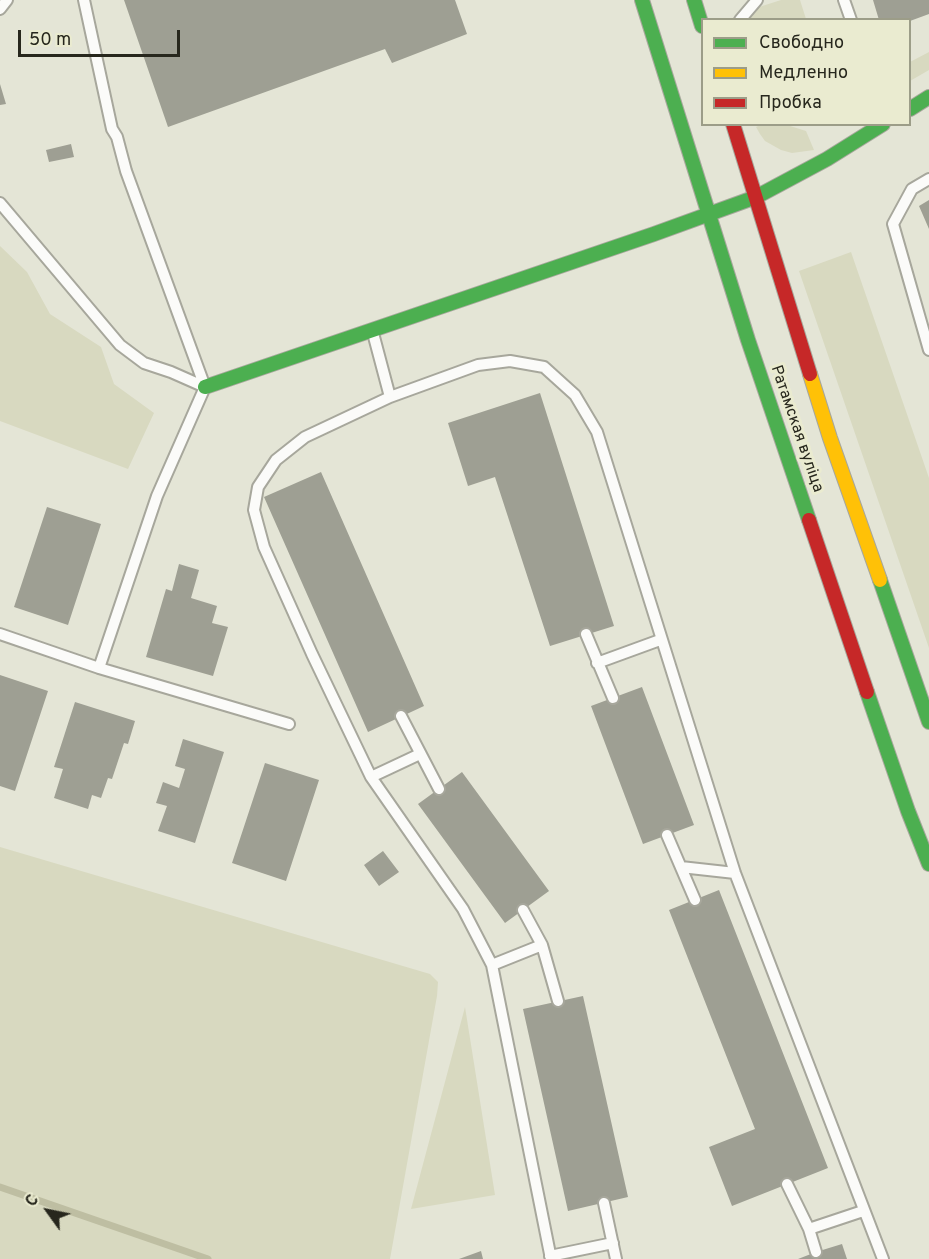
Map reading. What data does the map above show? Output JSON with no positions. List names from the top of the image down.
{
  "streets": {
    "main road": ["Ратамская вуліца"]
  },
  "legend": ["Свободно", "Медленно", "Пробка"],
  "scale_bar": "50 m",
  "north": "top left"
}
